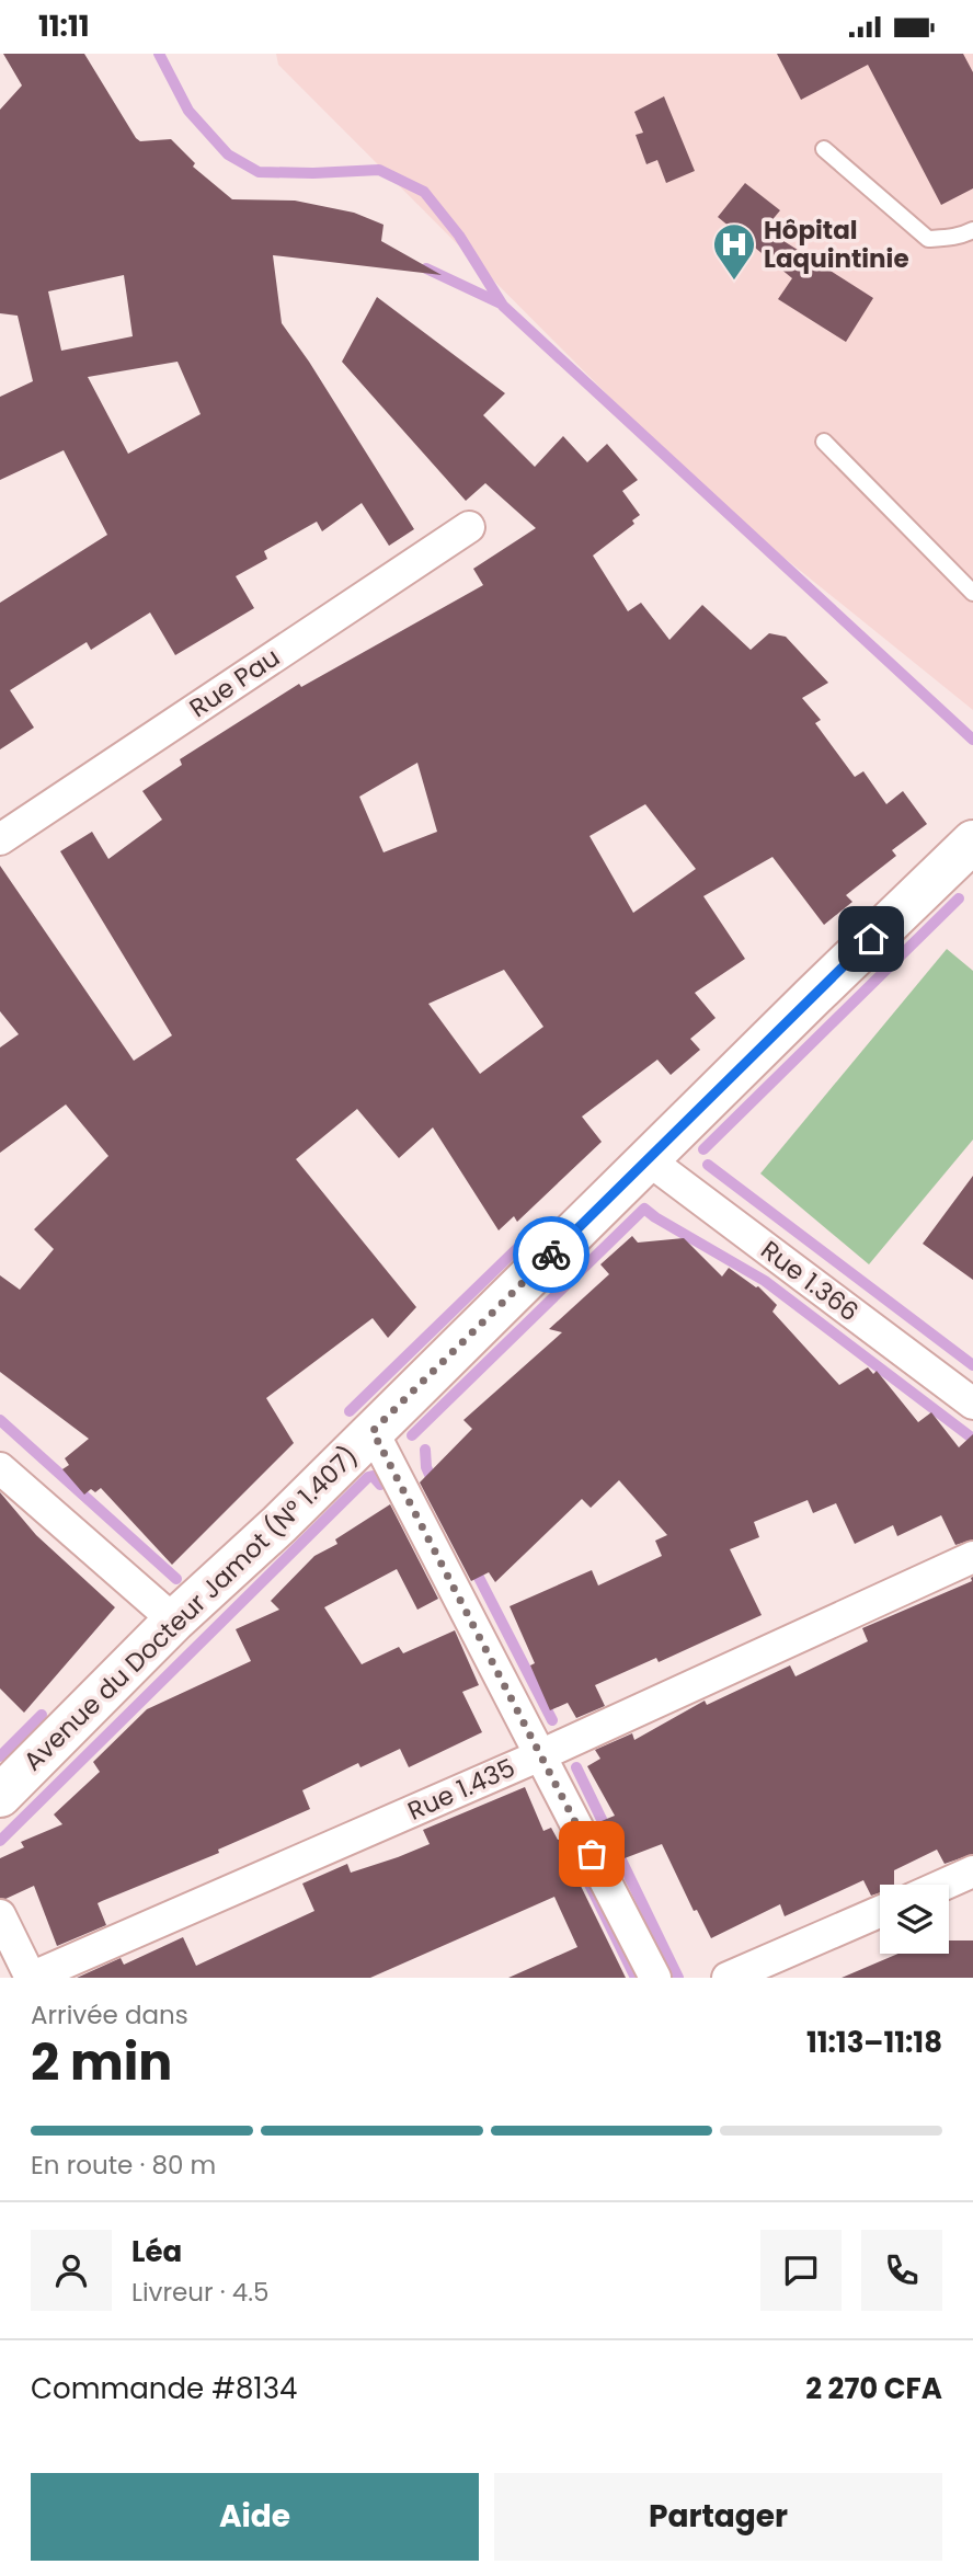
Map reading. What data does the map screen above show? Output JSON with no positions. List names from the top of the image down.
{
  "streets": {
    "main road": ["Avenue du Docteur Jamot (N° 1.407)"],
    "street": ["Rue Pau", "Rue 1.366", "Rue 1.435"]
  },
  "crossings": [
    ["Rue 1.366", "Avenue du Docteur Jamot (N° 1.407)"]
  ],
  "places": {
    "hospital": ["Hôpital Laquintinie"]
  },
  "page": {
    "status": "11:11",
    "heading": ["2 min", "Arrivée dans", "11:13–11:18"],
    "panel": [
      "Léa",
      "Livreur · 4.5",
      "Commande #8134",
      "2 270 CFA"
    ],
    "bar": "En route · 80 m",
    "buttons": ["Aide", "Partager"]
  }
}
